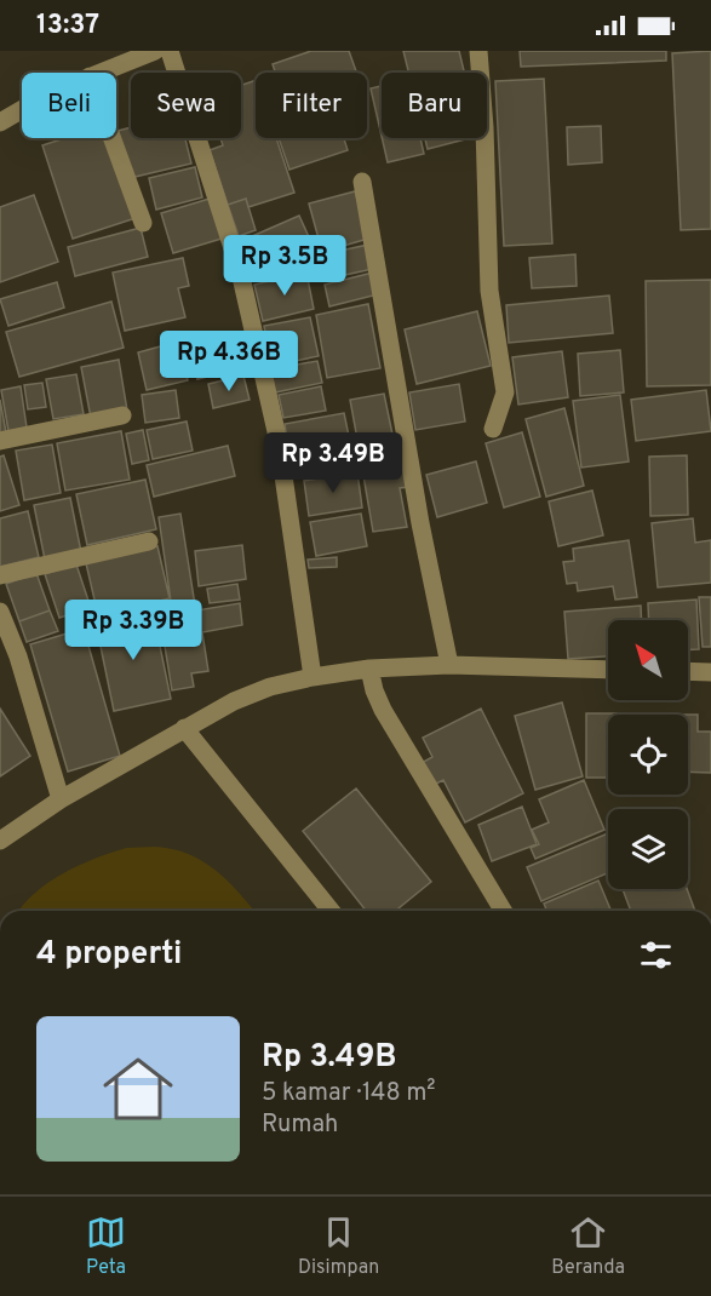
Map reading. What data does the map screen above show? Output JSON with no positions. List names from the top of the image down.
{
  "north": "top left",
  "page": {
    "status": "13:37",
    "chip": [
      "Beli",
      "Sewa",
      "Filter",
      "Baru"
    ],
    "price": [
      "Rp 3.5B",
      "Rp 4.36B",
      "Rp 3.49B",
      "Rp 3.39B"
    ],
    "heading": "4 properti",
    "list": [
      {
        "name": "Rp 3.49B",
        "note": "5 kamar · 148 m² · Rumah"
      }
    ],
    "tabs": ["Peta", "Disimpan", "Beranda"]
  }
}
